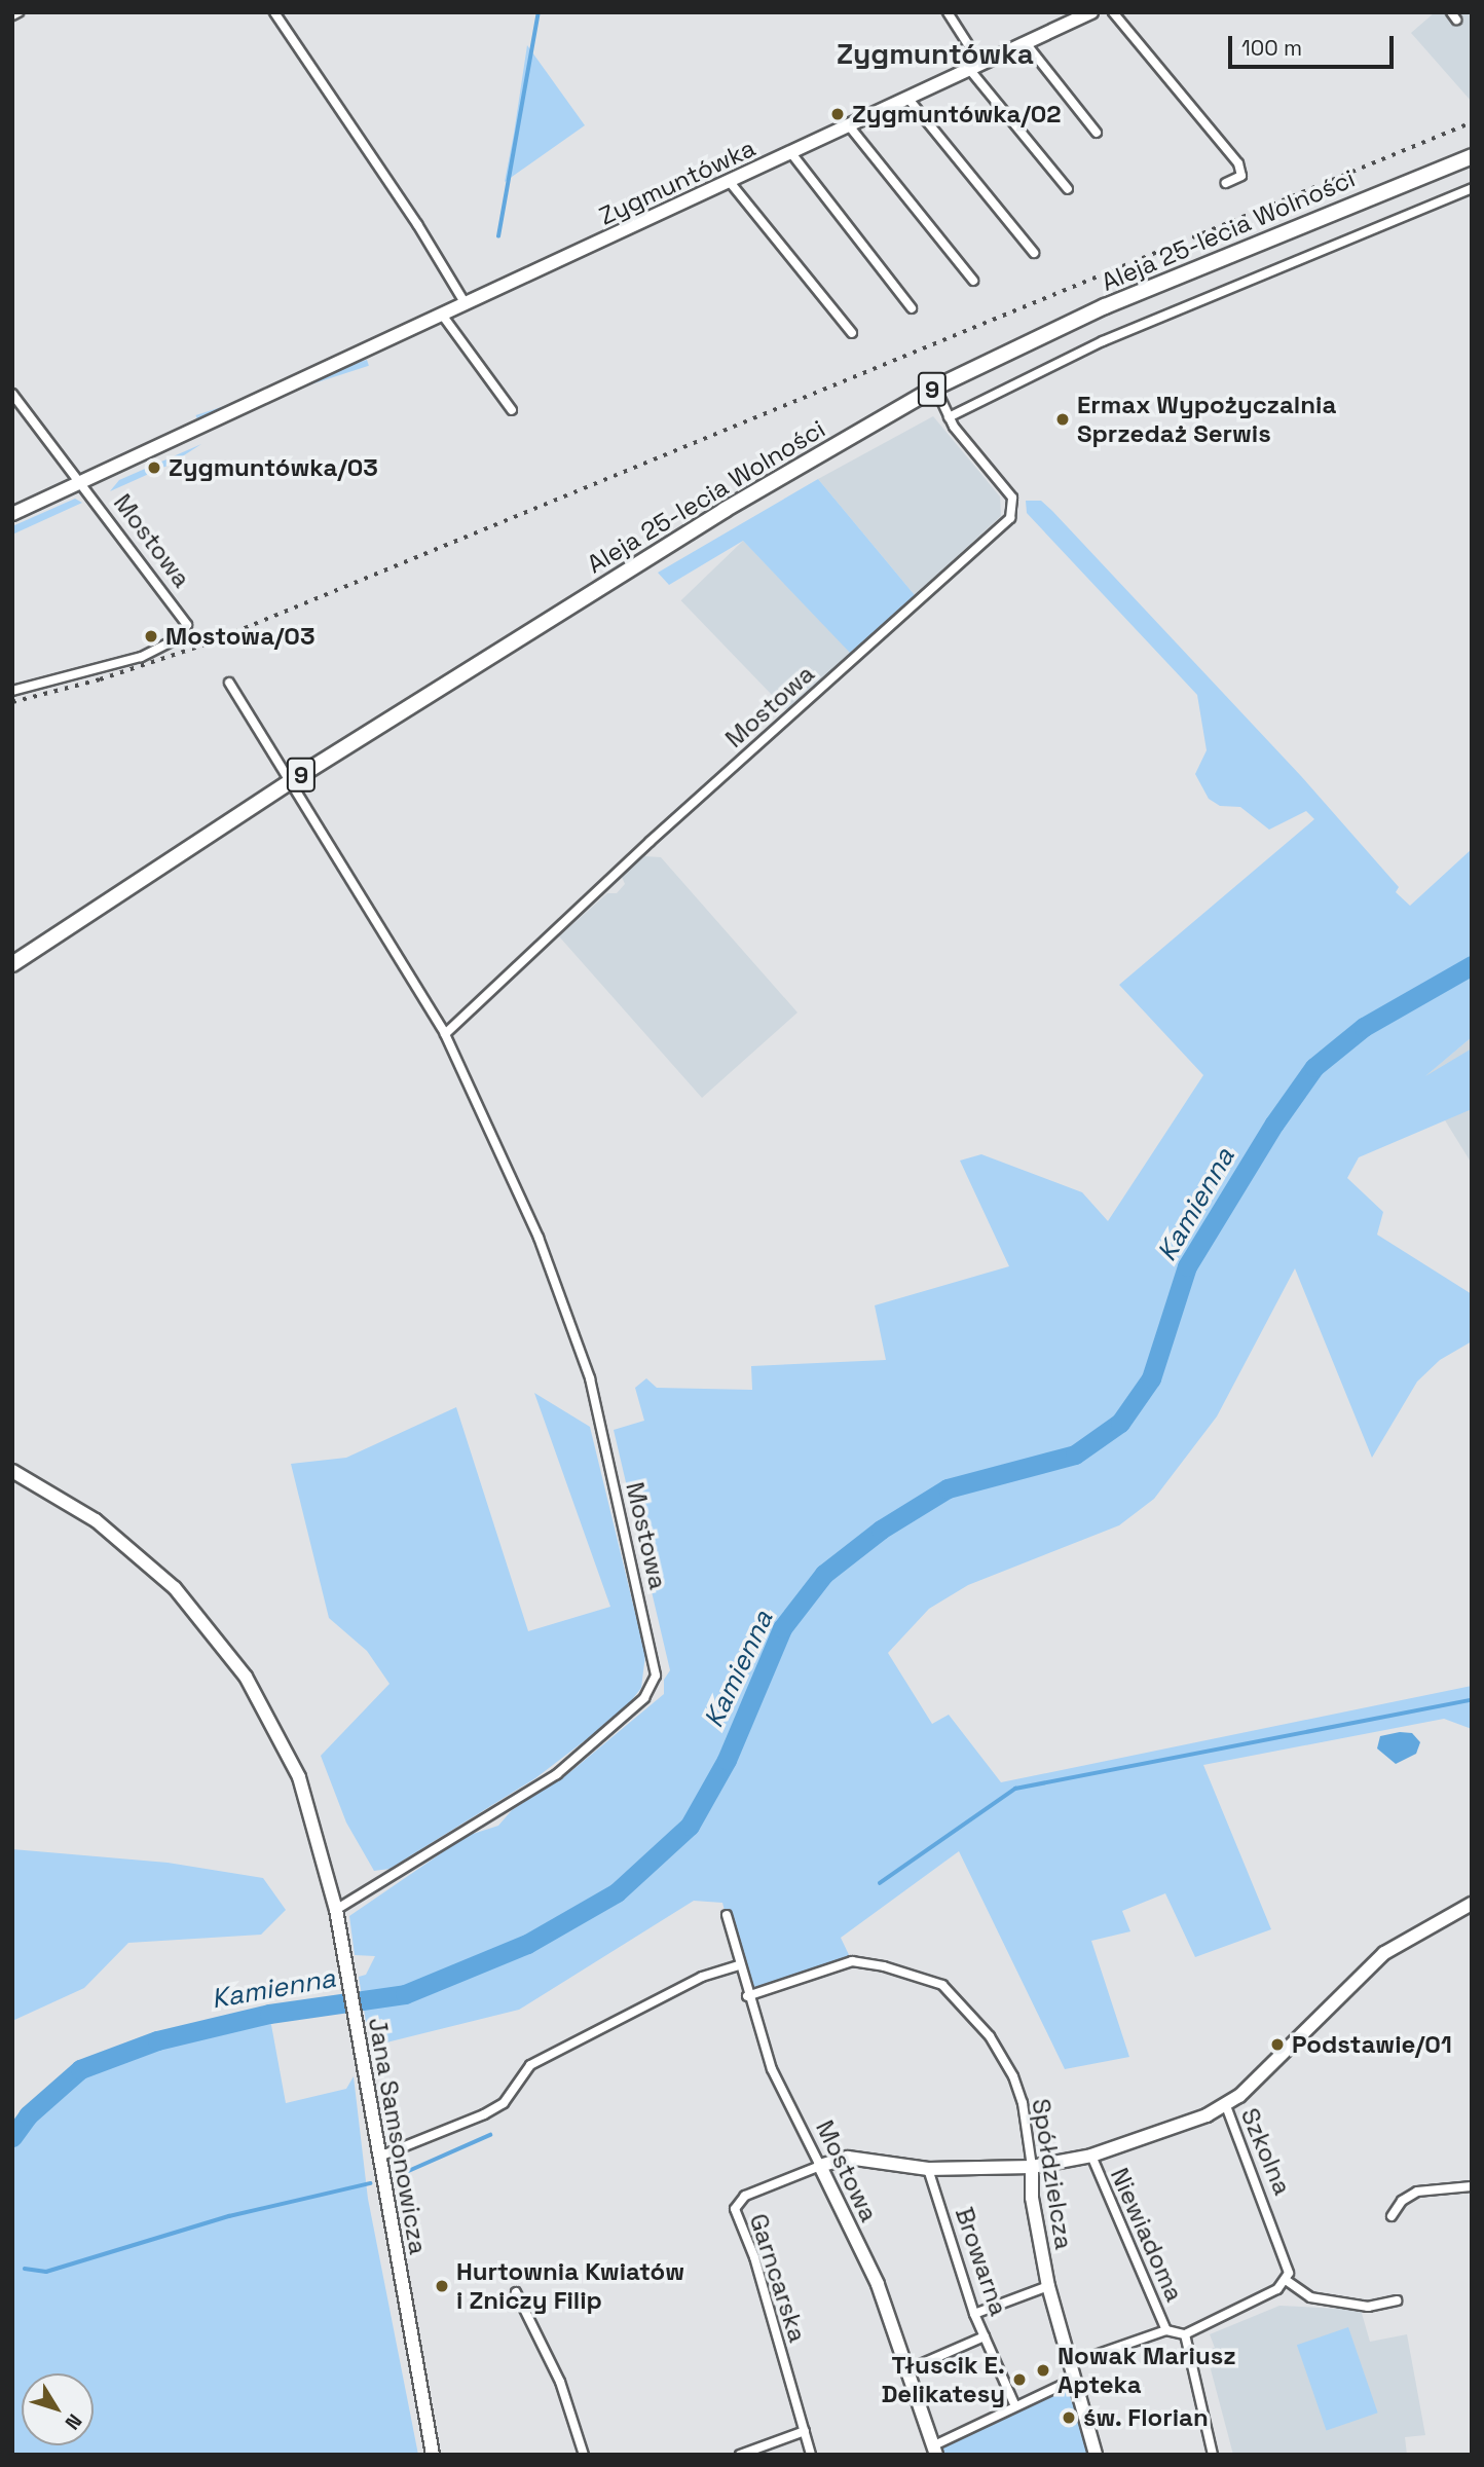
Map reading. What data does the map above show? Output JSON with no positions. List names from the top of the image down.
{
  "streets": {
    "main road": ["Aleja 25-lecia Wolności", "9"],
    "street": [
      "Zygmuntówka",
      "Mostowa",
      "Jana Samsonowicza",
      "Szkolna",
      "Spółdzielcza",
      "Niewiadoma",
      "Browarna",
      "Garncarska"
    ]
  },
  "crossings": [
    ["Zygmuntówka", "Mostowa"],
    ["Aleja 25-lecia Wolności", "Mostowa"],
    ["Mostowa", "Jana Samsonowicza"],
    ["Mostowa", "Spółdzielcza"],
    ["Mostowa", "Browarna"],
    ["Mostowa", "Garncarska"],
    ["Szkolna", "Spółdzielcza"],
    ["Szkolna", "Niewiadoma"],
    ["Szkolna", "Browarna"],
    ["Spółdzielcza", "Niewiadoma"],
    ["Spółdzielcza", "Browarna"],
    ["Browarna", "Garncarska"]
  ],
  "districts": ["Zygmuntówka"],
  "water": ["Kamienna"],
  "places": [
    "Zygmuntówka/02",
    "Ermax Wypożyczalnia Sprzedaż Serwis",
    "Zygmuntówka/03",
    "Mostowa/03",
    "Podstawie/01",
    "Hurtownia Kwiatów i Zniczy Filip",
    "Nowak Mariusz Apteka",
    "Tłuscik E. Delikatesy",
    "św. Florian"
  ],
  "scale_bar": "100 m",
  "north": "bottom right"
}
